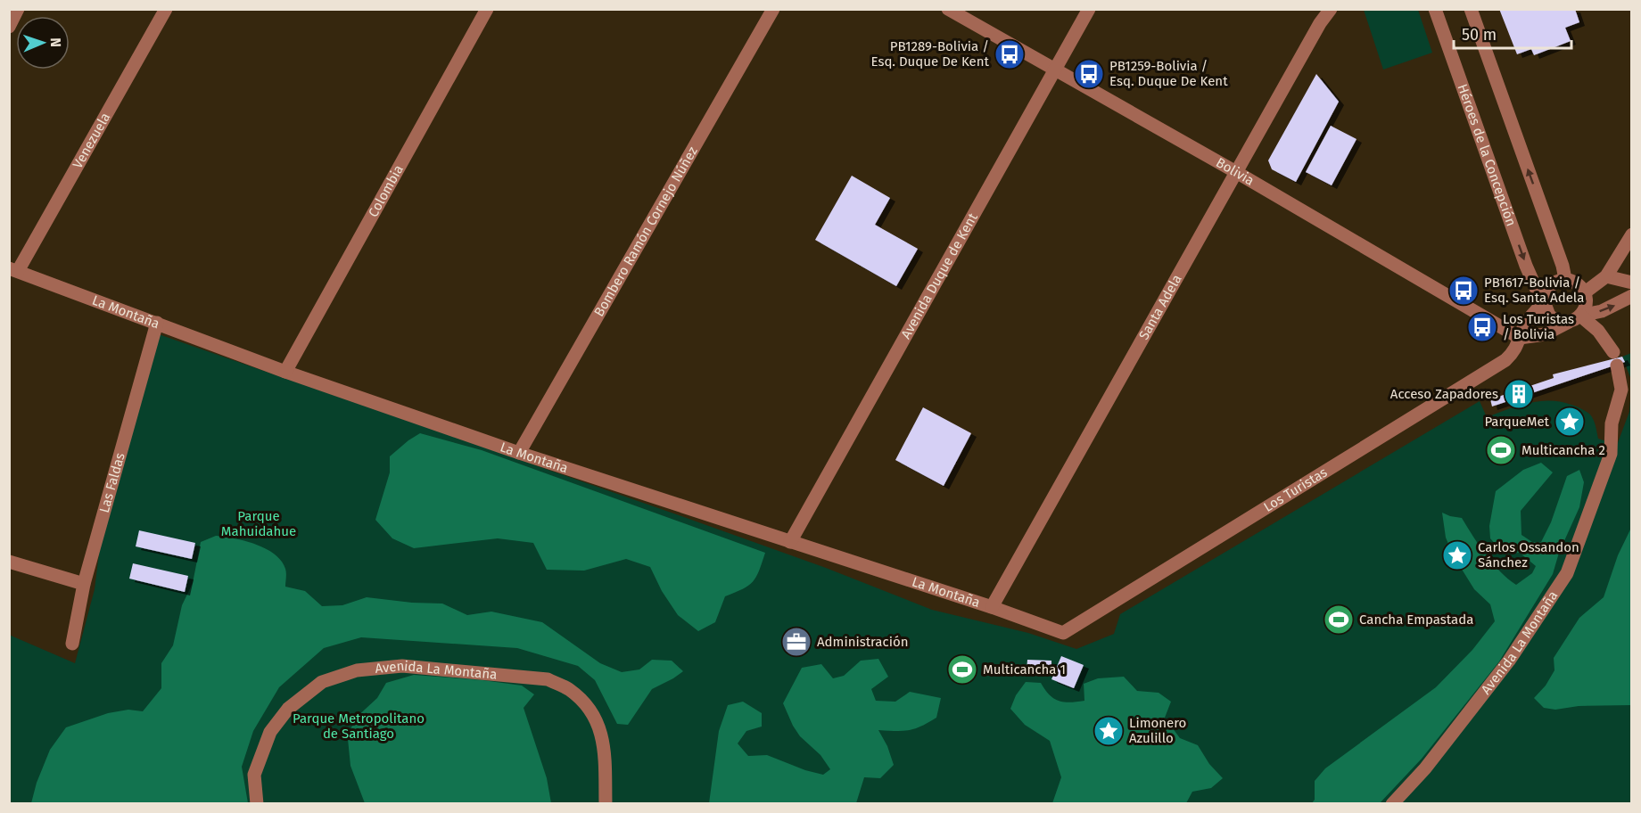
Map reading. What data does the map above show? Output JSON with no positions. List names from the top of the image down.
{
  "streets": {
    "street": [
      "Venezuela",
      "Héroes de la Concepción",
      "Bolivia",
      "Colombia",
      "Bombero Ramón Cornejo Núñez",
      "Avenida Duque de Kent",
      "Santa Adela",
      "La Montaña",
      "Las Faldas",
      "Los Turistas",
      "Avenida La Montaña"
    ]
  },
  "crossings": [
    ["Venezuela", "La Montaña"],
    ["Héroes de la Concepción", "Los Turistas"],
    ["Héroes de la Concepción", "Avenida La Montaña"],
    ["Bolivia", "Avenida Duque de Kent"],
    ["Bolivia", "Santa Adela"],
    ["Bolivia", "Los Turistas"],
    ["Colombia", "La Montaña"],
    ["Bombero Ramón Cornejo Núñez", "La Montaña"],
    ["Avenida Duque de Kent", "La Montaña"],
    ["Santa Adela", "La Montaña"],
    ["La Montaña", "Las Faldas"],
    ["La Montaña", "Los Turistas"],
    ["Los Turistas", "Avenida La Montaña"]
  ],
  "parks": ["Parque Mahuidahue", "Parque Metropolitano de Santiago"],
  "places": {
    "bus stop": [
      "PB1289-Bolivia / Esq. Duque De Kent",
      "PB1259-Bolivia / Esq. Duque De Kent",
      "PB1617-Bolivia / Esq. Santa Adela",
      "Los Turistas / Bolivia"
    ],
    "building": ["Acceso Zapadores"],
    "place": ["ParqueMet", "Carlos Ossandon Sánchez", "Limonero Azulillo"],
    "sports": ["Multicancha 2", "Cancha Empastada", "Multicancha 1"],
    "office": ["Administración"]
  },
  "scale_bar": "50 m",
  "north": "right"
}
